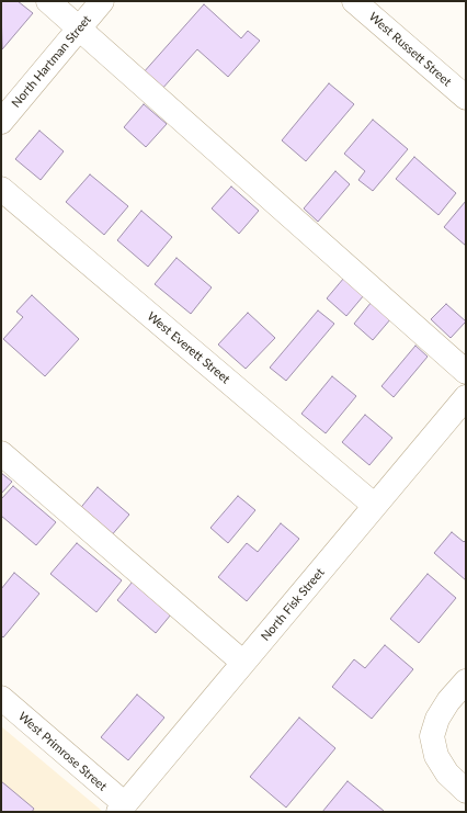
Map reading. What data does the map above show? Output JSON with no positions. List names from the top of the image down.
{
  "streets": {
    "street": [
      "West Russett Street",
      "North Hartman Street",
      "West Everett Street",
      "North Fisk Street",
      "West Primrose Street"
    ]
  },
  "crossings": [
    ["West Everett Street", "North Fisk Street"],
    ["North Fisk Street", "West Primrose Street"]
  ]
}
